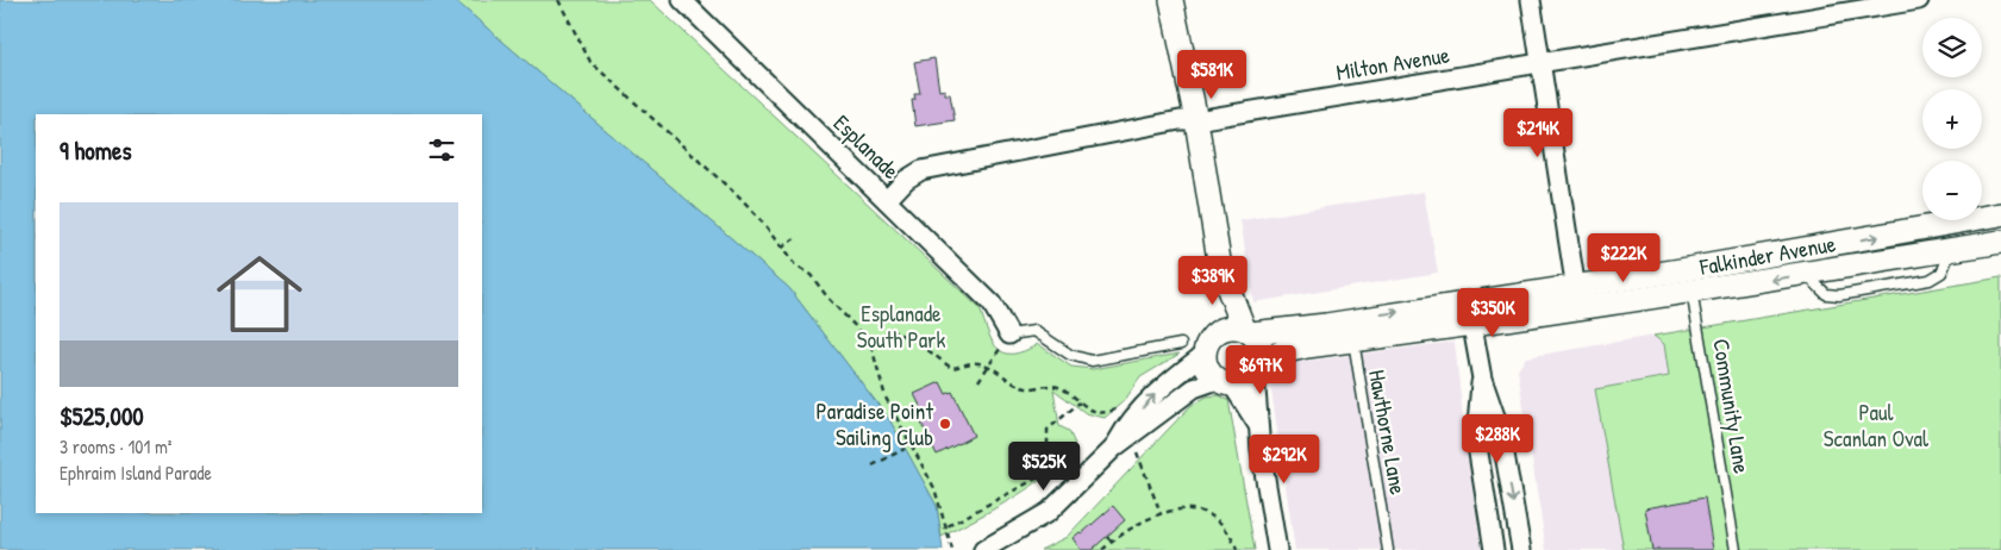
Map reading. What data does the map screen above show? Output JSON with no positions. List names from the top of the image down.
{
  "streets": {
    "street": ["Milton Avenue", "Esplanade", "Falkinder Avenue"],
    "lane": ["Community Lane", "Hawthorne Lane"]
  },
  "crossings": [
    ["Milton Avenue", "Esplanade"],
    ["Falkinder Avenue", "Community Lane"],
    ["Falkinder Avenue", "Hawthorne Lane"]
  ],
  "parks": ["Esplanade South Park", "Paul Scanlan Oval"],
  "places": ["Paradise Point Sailing Club"],
  "page": {
    "map_buttons": ["+", "−"],
    "price": [
      "$581K",
      "$214K",
      "$222K",
      "$389K",
      "$350K",
      "$697K",
      "$288K",
      "$292K",
      "$525K"
    ],
    "heading": "9 homes",
    "list": [
      {
        "name": "$525,000",
        "note": "3 rooms · 101 m² · Ephraim Island Parade"
      }
    ]
  }
}
